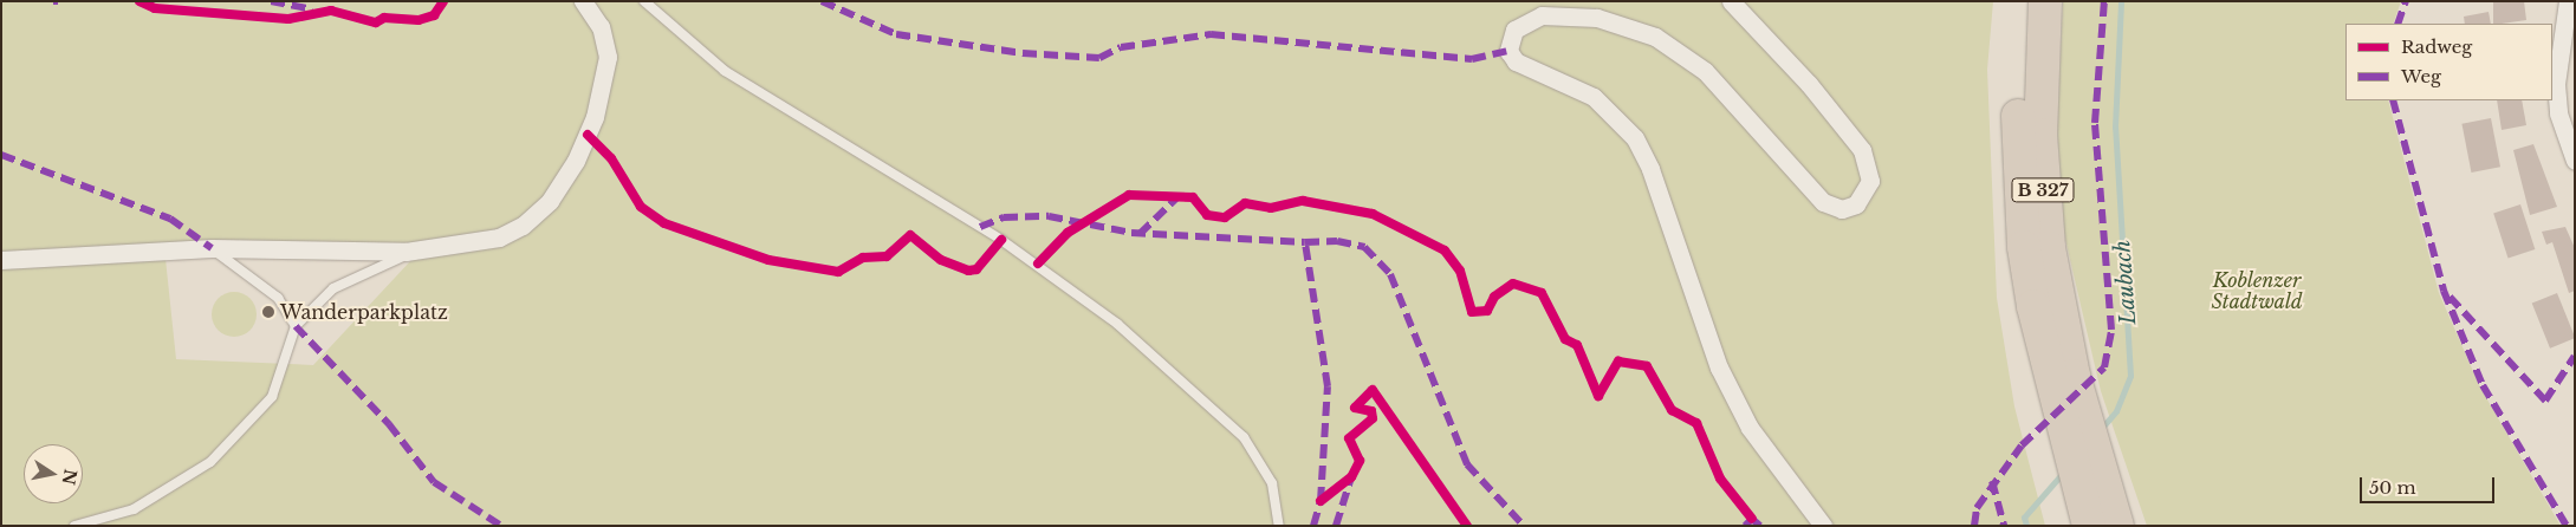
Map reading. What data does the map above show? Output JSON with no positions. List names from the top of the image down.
{
  "streets": {
    "highway": ["B 327"]
  },
  "water": ["Laubach"],
  "parks": ["Koblenzer Stadtwald"],
  "places": ["Wanderparkplatz"],
  "legend": ["Radweg", "Weg"],
  "scale_bar": "50 m",
  "north": "right"
}
